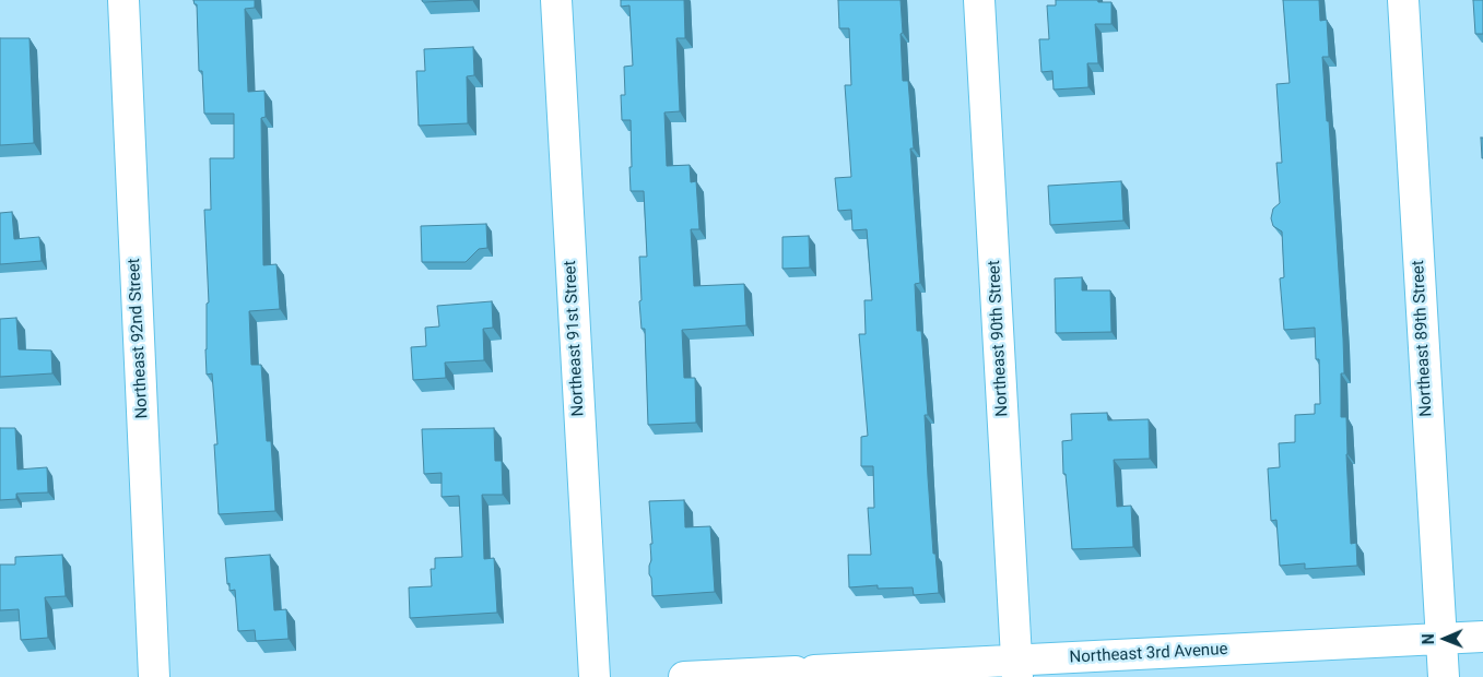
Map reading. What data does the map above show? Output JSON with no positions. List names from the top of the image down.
{
  "streets": {
    "street": [
      "Northeast 92nd Street",
      "Northeast 91st Street",
      "Northeast 90th Street",
      "Northeast 89th Street",
      "Northeast 3rd Avenue"
    ]
  },
  "crossings": [
    ["Northeast 90th Street", "Northeast 3rd Avenue"],
    ["Northeast 89th Street", "Northeast 3rd Avenue"]
  ],
  "north": "left"
}
